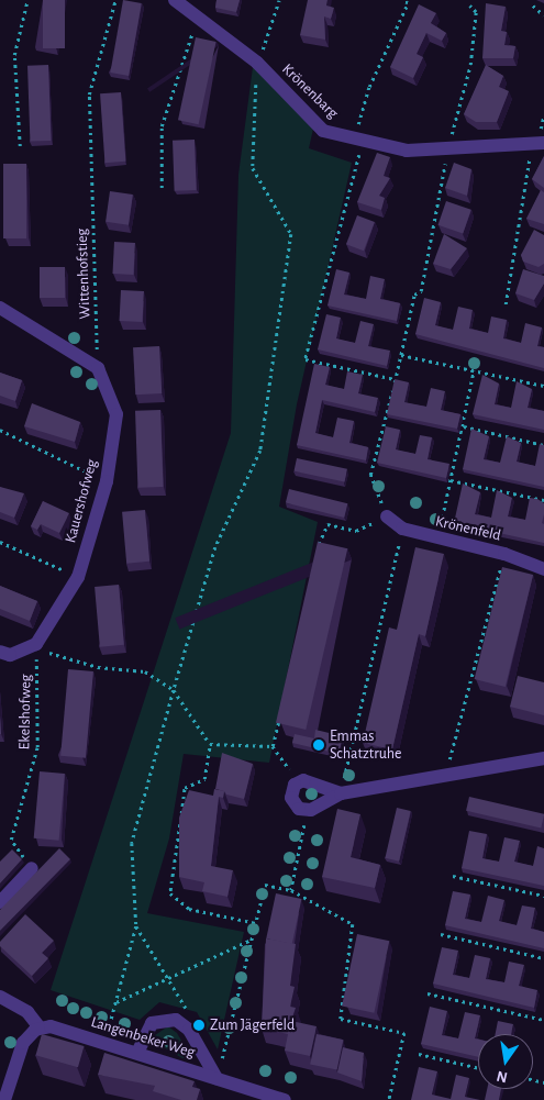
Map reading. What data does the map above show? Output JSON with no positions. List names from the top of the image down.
{
  "streets": {
    "street": [
      "Krönenbarg",
      "Kauershofweg",
      "Krönenfeld",
      "Langenbeker Weg"
    ],
    "path": ["Wittenhofstieg", "Ekelshofweg"]
  },
  "crossings": [
    ["Wittenhofstieg", "Kauershofweg"],
    ["Kauershofweg", "Ekelshofweg"]
  ],
  "places": ["Emmas Schatztruhe", "Zum Jägerfeld"],
  "north": "bottom"
}
